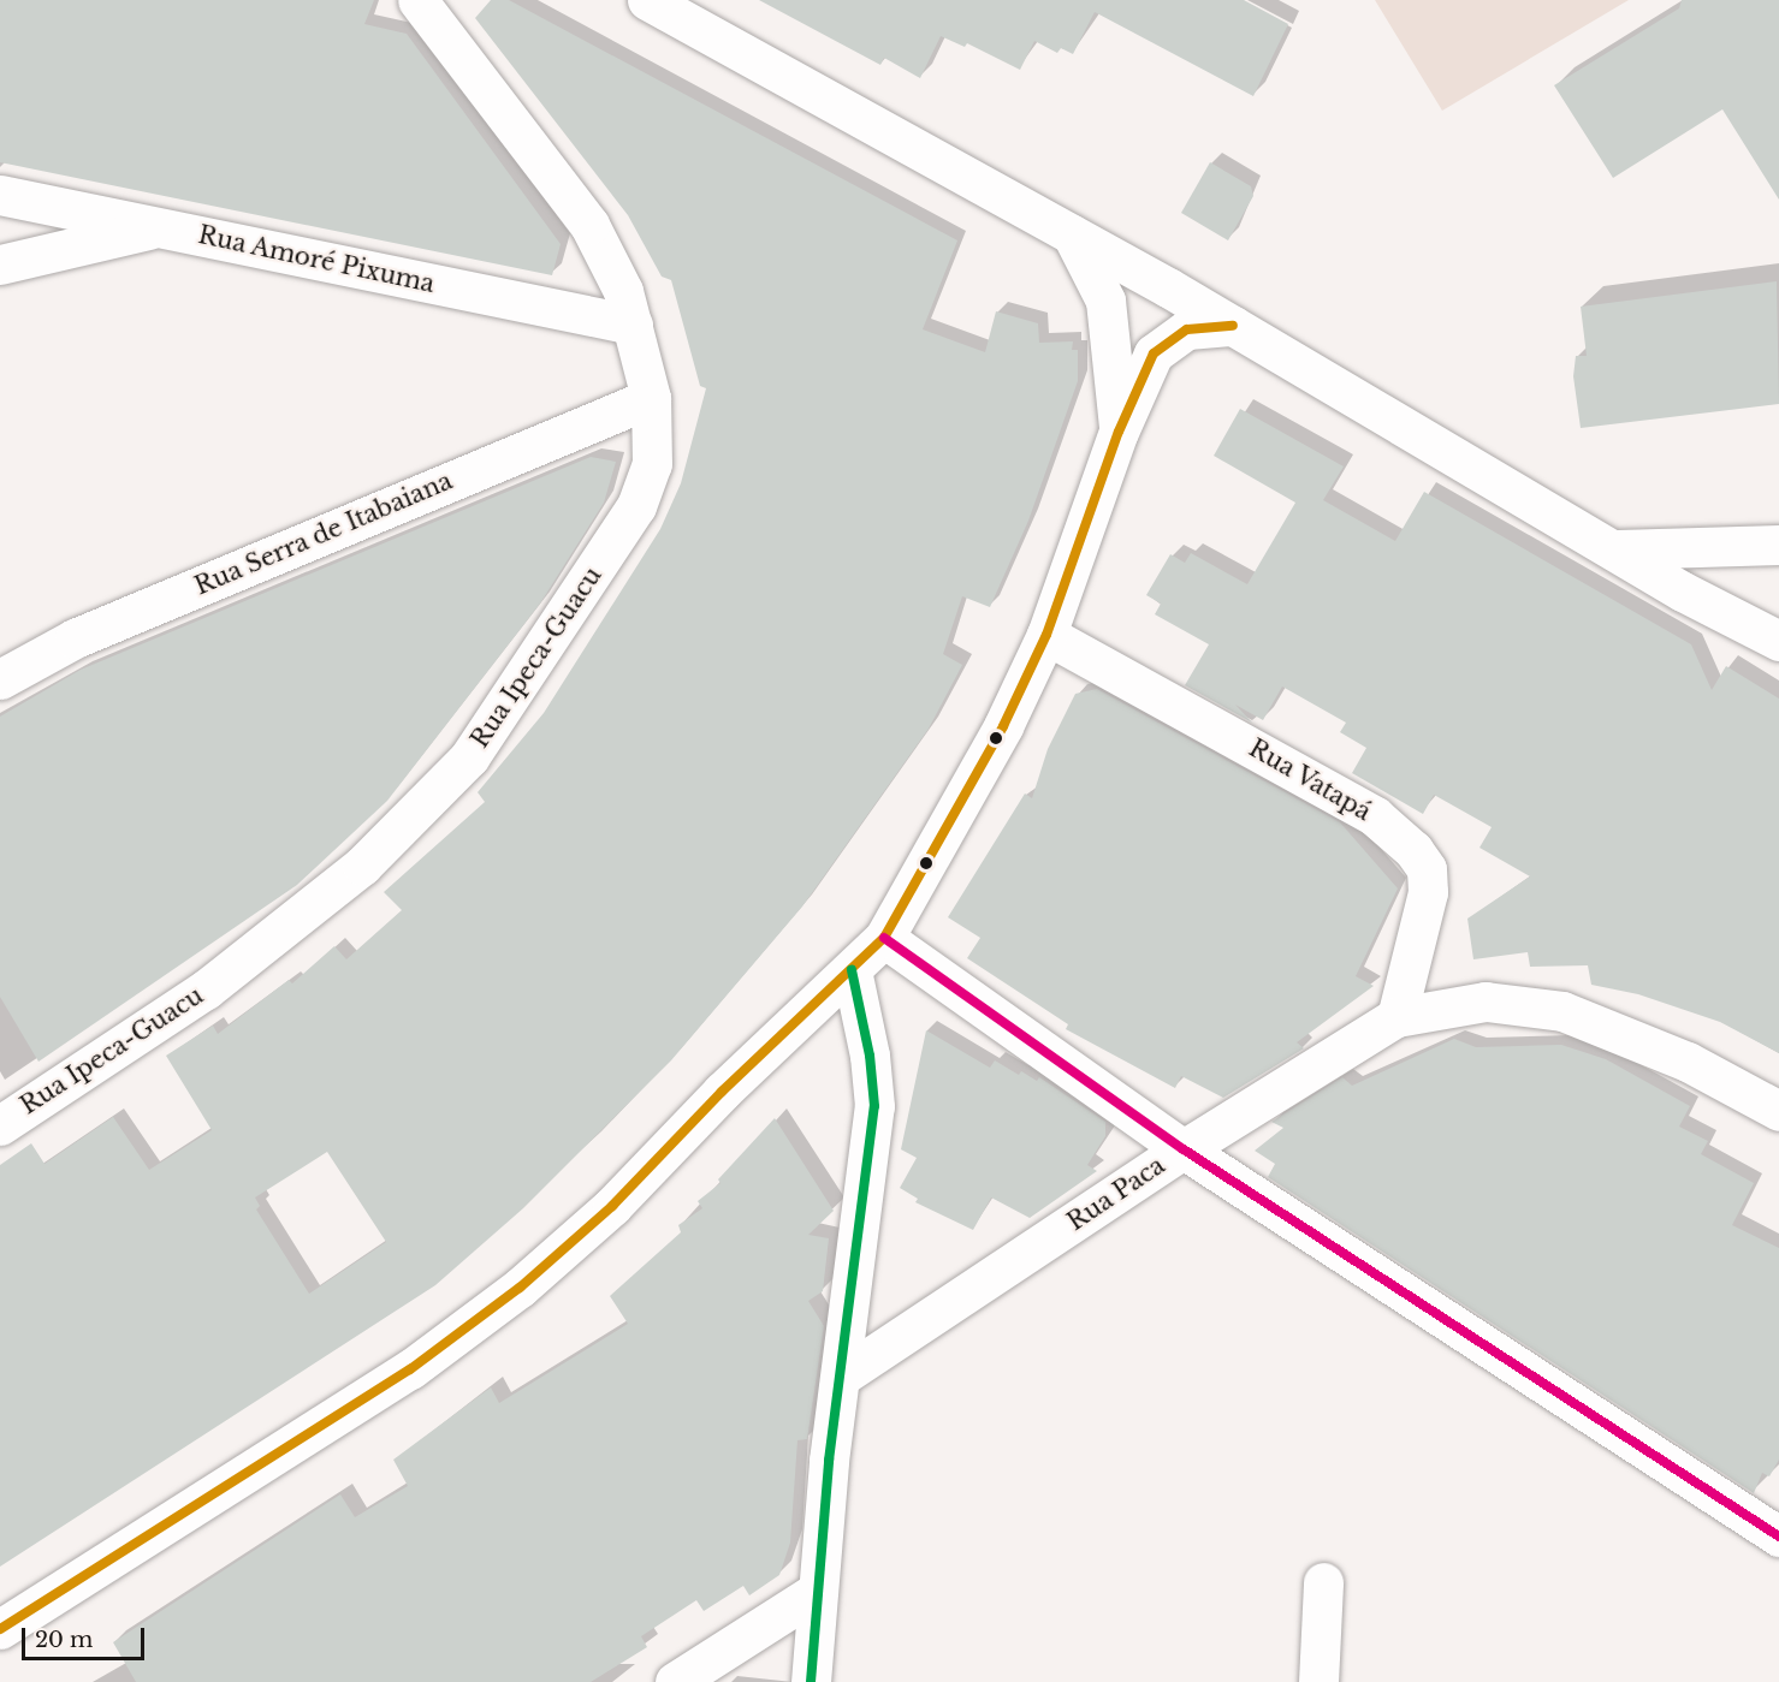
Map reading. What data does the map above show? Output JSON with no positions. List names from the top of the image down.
{
  "streets": {
    "street": [
      "Rua Amoré Pixuma",
      "Rua Serra de Itabaiana",
      "Rua Ipeca-Guacu",
      "Rua Vatapá",
      "Rua Paca"
    ]
  },
  "crossings": [
    ["Rua Amoré Pixuma", "Rua Ipeca-Guacu"],
    ["Rua Serra de Itabaiana", "Rua Ipeca-Guacu"],
    ["Rua Vatapá", "Rua Paca"]
  ],
  "scale_bar": "20 m"
}
